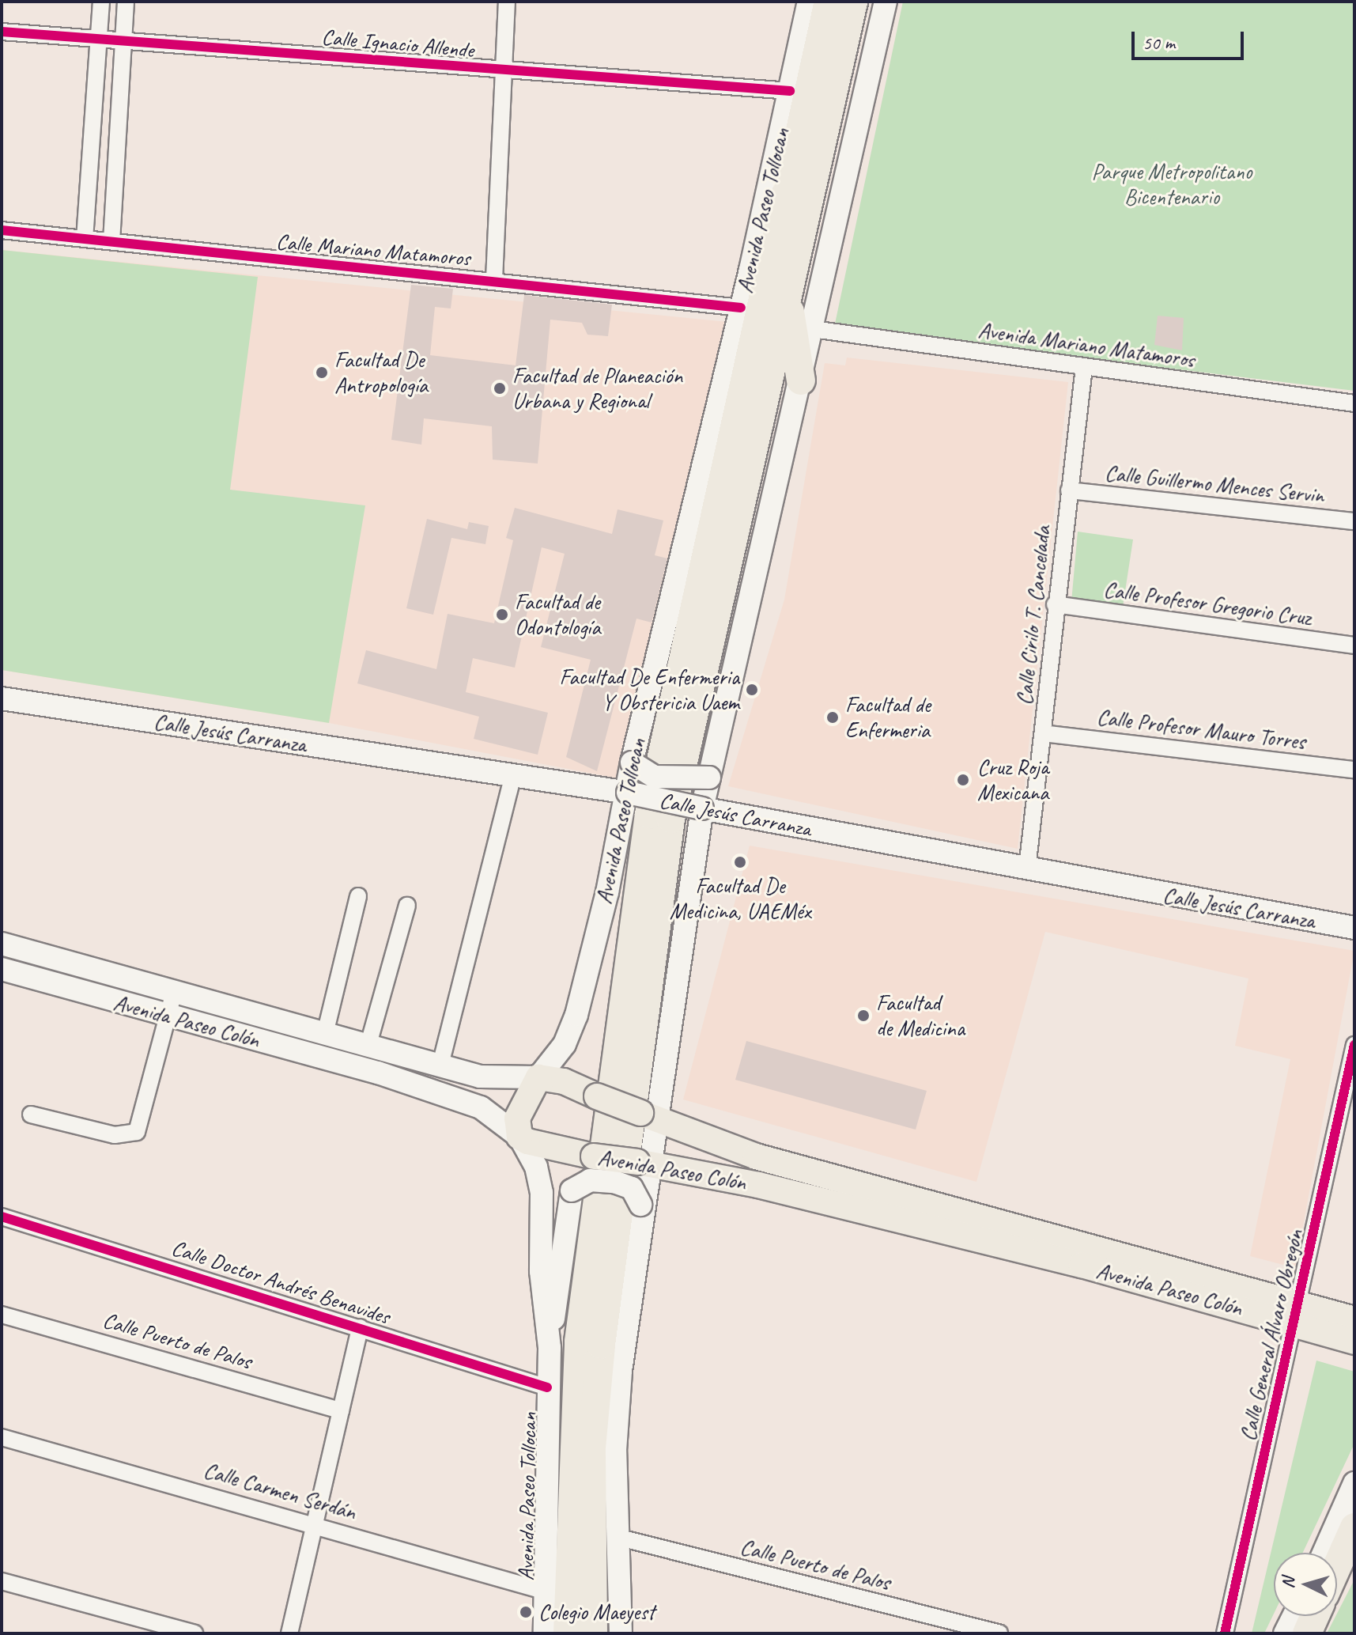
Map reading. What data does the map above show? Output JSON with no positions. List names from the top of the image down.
{
  "streets": {
    "highway": ["Avenida Paseo Tollocan"],
    "main road": ["Calle Jesús Carranza", "Avenida Paseo Colón"],
    "street": [
      "Calle Ignacio Allende",
      "Calle Mariano Matamoros",
      "Avenida Mariano Matamoros",
      "Calle Guillermo Mences Servin",
      "Calle Profesor Gregorio Cruz",
      "Calle Cirilo T. Cancelada",
      "Calle Profesor Mauro Torres",
      "Calle Doctor Andrés Benavides",
      "Calle General Álvaro Obregón",
      "Calle Puerto de Palos",
      "Calle Carmen Serdán"
    ]
  },
  "crossings": [
    ["Calle Ignacio Allende", "Avenida Paseo Tollocan"],
    ["Avenida Paseo Tollocan", "Calle Mariano Matamoros"],
    ["Avenida Paseo Tollocan", "Calle Jesús Carranza"],
    ["Avenida Paseo Tollocan", "Avenida Paseo Colón"],
    ["Avenida Paseo Tollocan", "Calle Doctor Andrés Benavides"],
    ["Avenida Paseo Tollocan", "Calle Carmen Serdán"],
    ["Avenida Mariano Matamoros", "Calle Cirilo T. Cancelada"],
    ["Calle Guillermo Mences Servin", "Calle Cirilo T. Cancelada"],
    ["Calle Profesor Gregorio Cruz", "Calle Cirilo T. Cancelada"],
    ["Calle Cirilo T. Cancelada", "Calle Profesor Mauro Torres"],
    ["Calle Cirilo T. Cancelada", "Calle Jesús Carranza"],
    ["Avenida Paseo Colón", "Calle General Álvaro Obregón"]
  ],
  "parks": ["Parque Metropolitano Bicentenario"],
  "places": [
    "Facultad De Antropología",
    "Facultad de Planeación Urbana y Regional",
    "Facultad de Odontología",
    "Facultad De Enfermeria Y Obstericia Uaem",
    "Facultad de Enfermeria",
    "Cruz Roja Mexicana",
    "Facultad De Medicina, UAEMéx",
    "Facultad de Medicina",
    "Colegio Maeyest"
  ],
  "scale_bar": "50 m",
  "north": "left"
}
